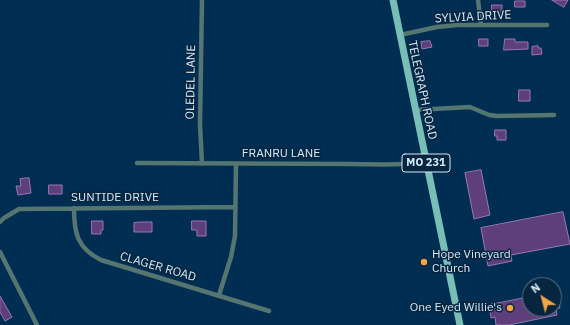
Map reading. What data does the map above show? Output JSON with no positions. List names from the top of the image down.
{
  "streets": {
    "main road": ["TELEGRAPH ROAD", "MO 231"],
    "street": [
      "SYLVIA DRIVE",
      "OLEDEL LANE",
      "FRANRU LANE",
      "SUNTIDE DRIVE",
      "CLAGER ROAD"
    ]
  },
  "crossings": [
    ["SYLVIA DRIVE", "TELEGRAPH ROAD"],
    ["OLEDEL LANE", "FRANRU LANE"],
    ["TELEGRAPH ROAD", "FRANRU LANE"],
    ["SUNTIDE DRIVE", "CLAGER ROAD"]
  ],
  "places": ["Hope Vineyard Church", "One Eyed Willie's"],
  "north": "top left"
}
